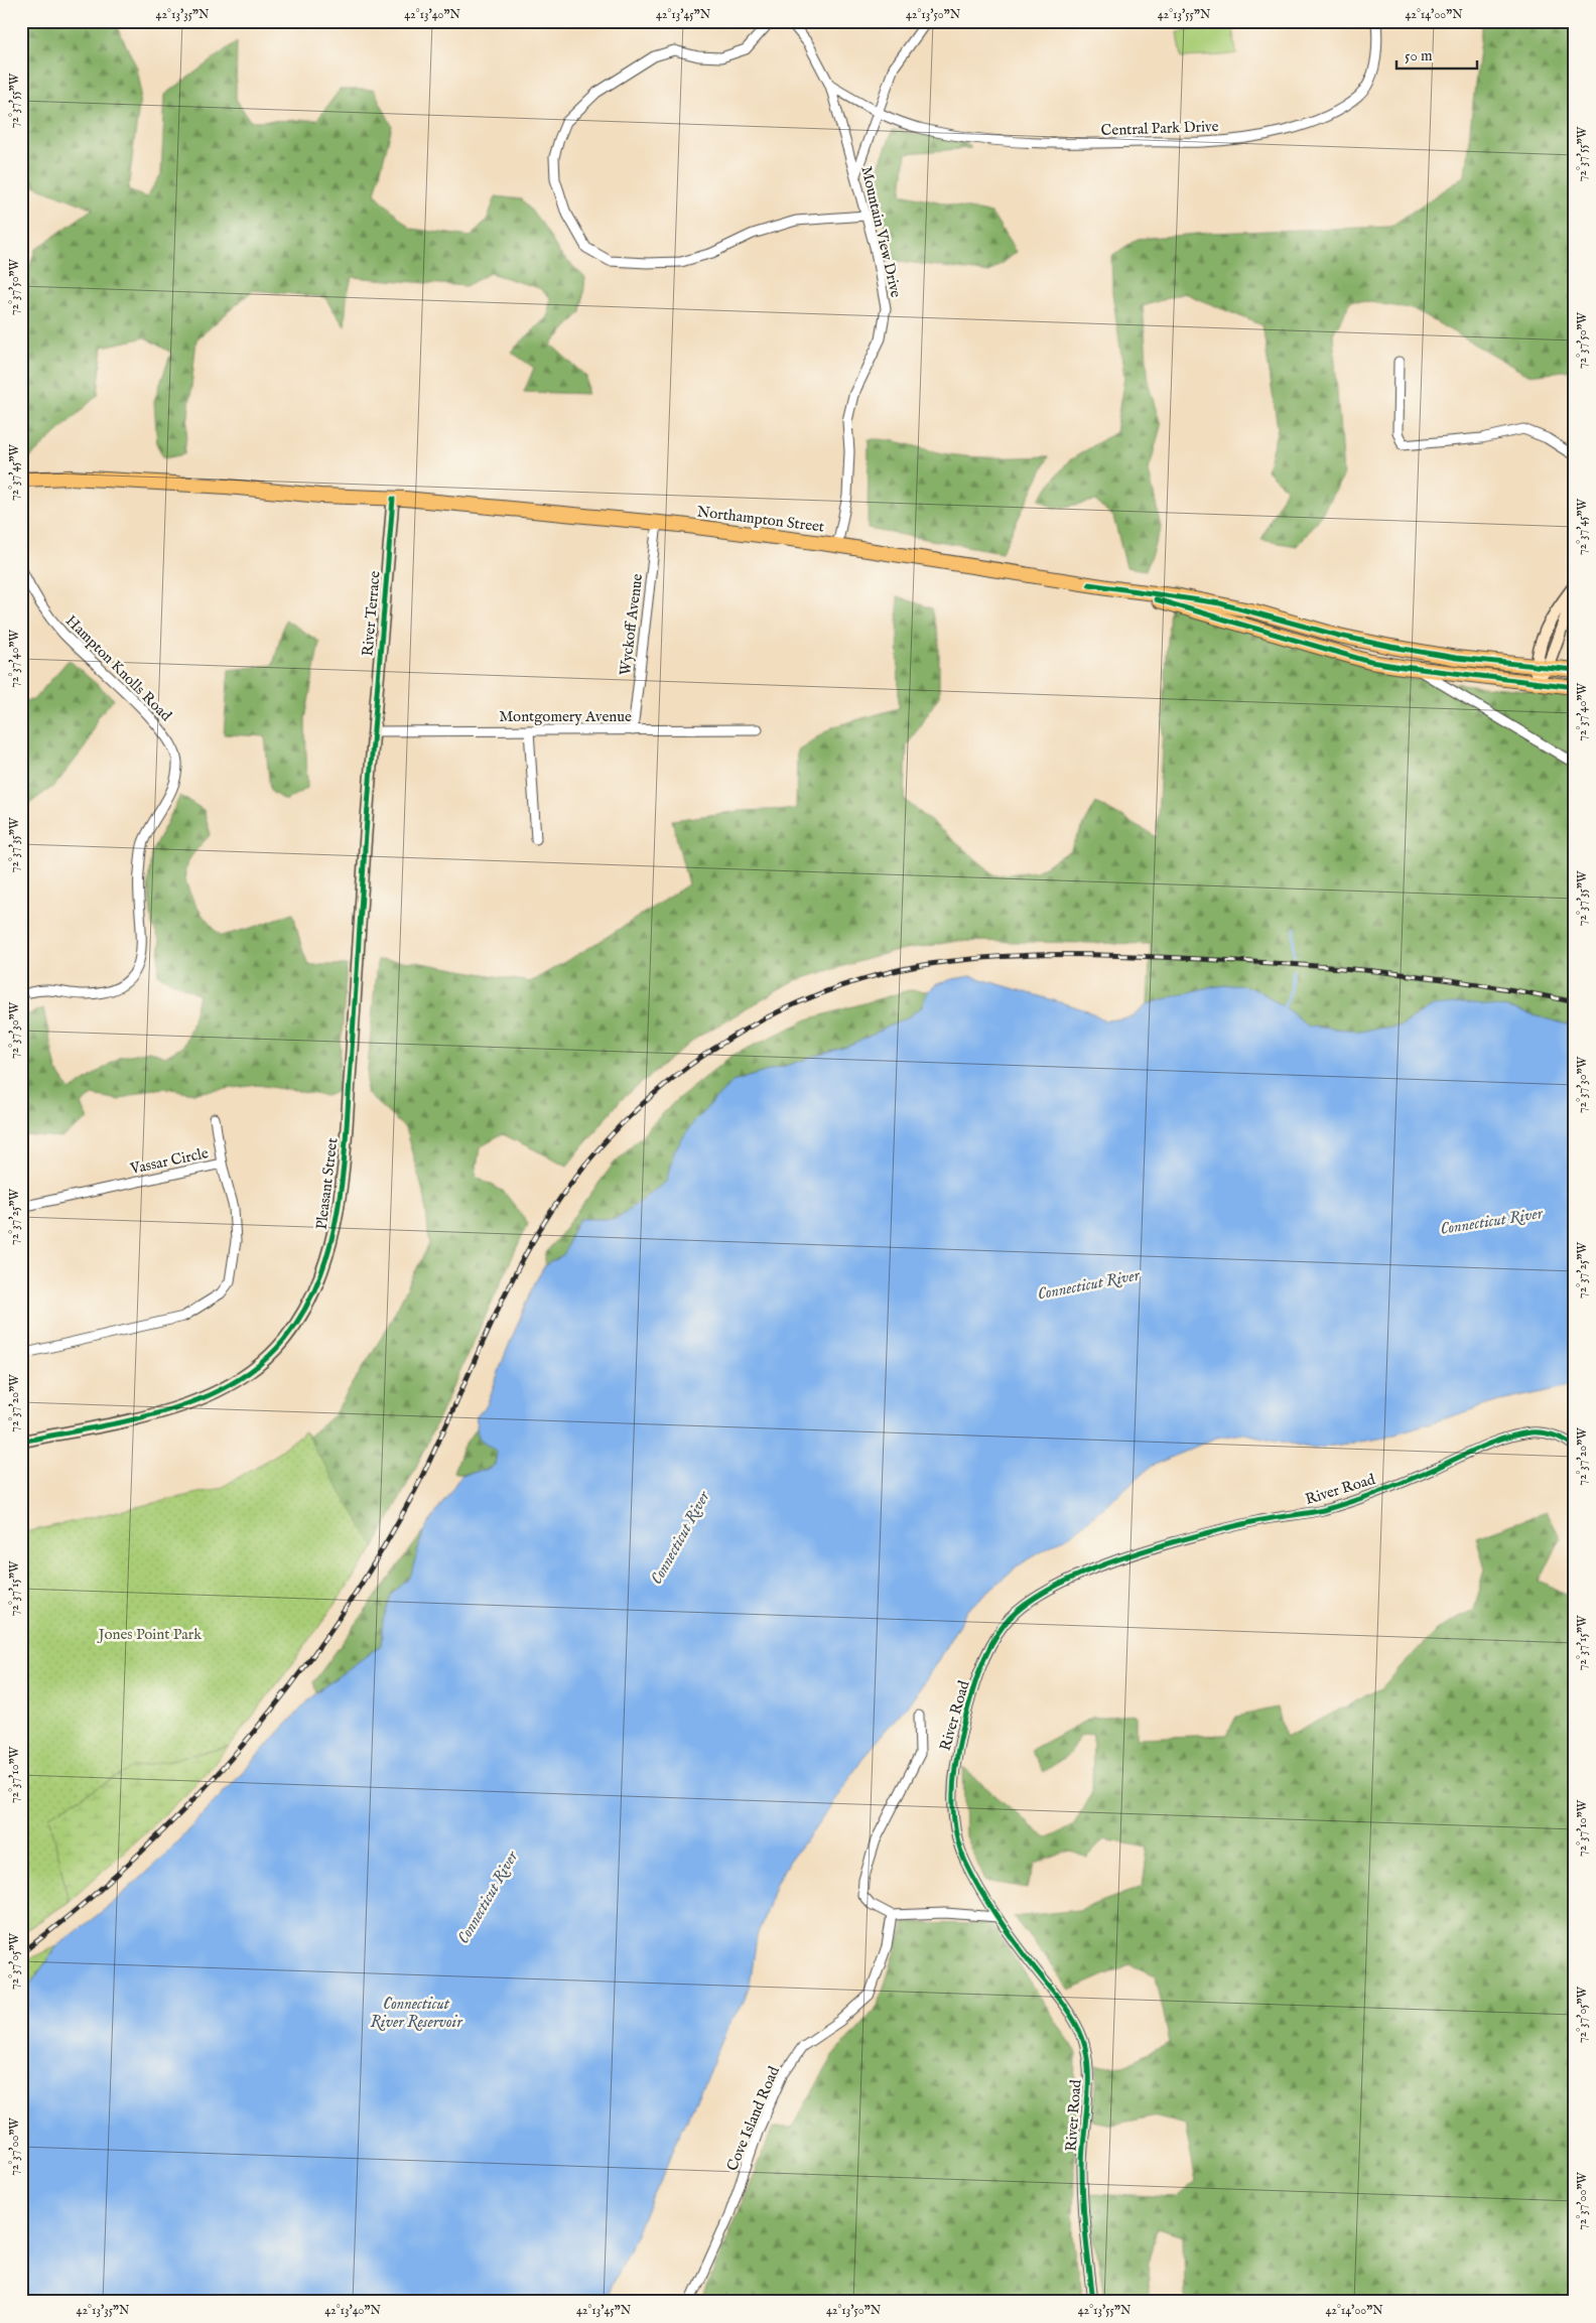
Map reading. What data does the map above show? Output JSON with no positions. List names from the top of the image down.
{
  "streets": {
    "main road": ["Northampton Street"],
    "street": [
      "Central Park Drive",
      "Mountain View Drive",
      "River Terrace",
      "Wyckoff Avenue",
      "Hampton Knolls Road",
      "Montgomery Avenue",
      "Vassar Circle",
      "Pleasant Street",
      "River Road",
      "Cove Island Road"
    ]
  },
  "crossings": [
    ["Central Park Drive", "Mountain View Drive"],
    ["Mountain View Drive", "Northampton Street"],
    ["Northampton Street", "River Terrace"],
    ["Northampton Street", "Wyckoff Avenue"],
    ["River Terrace", "Montgomery Avenue"],
    ["River Terrace", "Pleasant Street"],
    ["Wyckoff Avenue", "Montgomery Avenue"],
    ["Montgomery Avenue", "Pleasant Street"]
  ],
  "water": ["Connecticut River", "Connecticut River Reservoir"],
  "parks": ["Jones Point Park"],
  "scale_bar": "50 m",
  "coordinates": [
    "42°13'35\"N",
    "42°13'40\"N",
    "42°13'45\"N",
    "42°13'50\"N",
    "42°13'55\"N",
    "42°14'00\"N",
    "72°37'55\"W",
    "72°37'50\"W",
    "72°37'45\"W",
    "72°37'40\"W",
    "72°37'35\"W",
    "72°37'30\"W",
    "72°37'25\"W",
    "72°37'20\"W",
    "72°37'15\"W",
    "72°37'10\"W",
    "72°37'05\"W",
    "72°37'00\"W"
  ]
}
